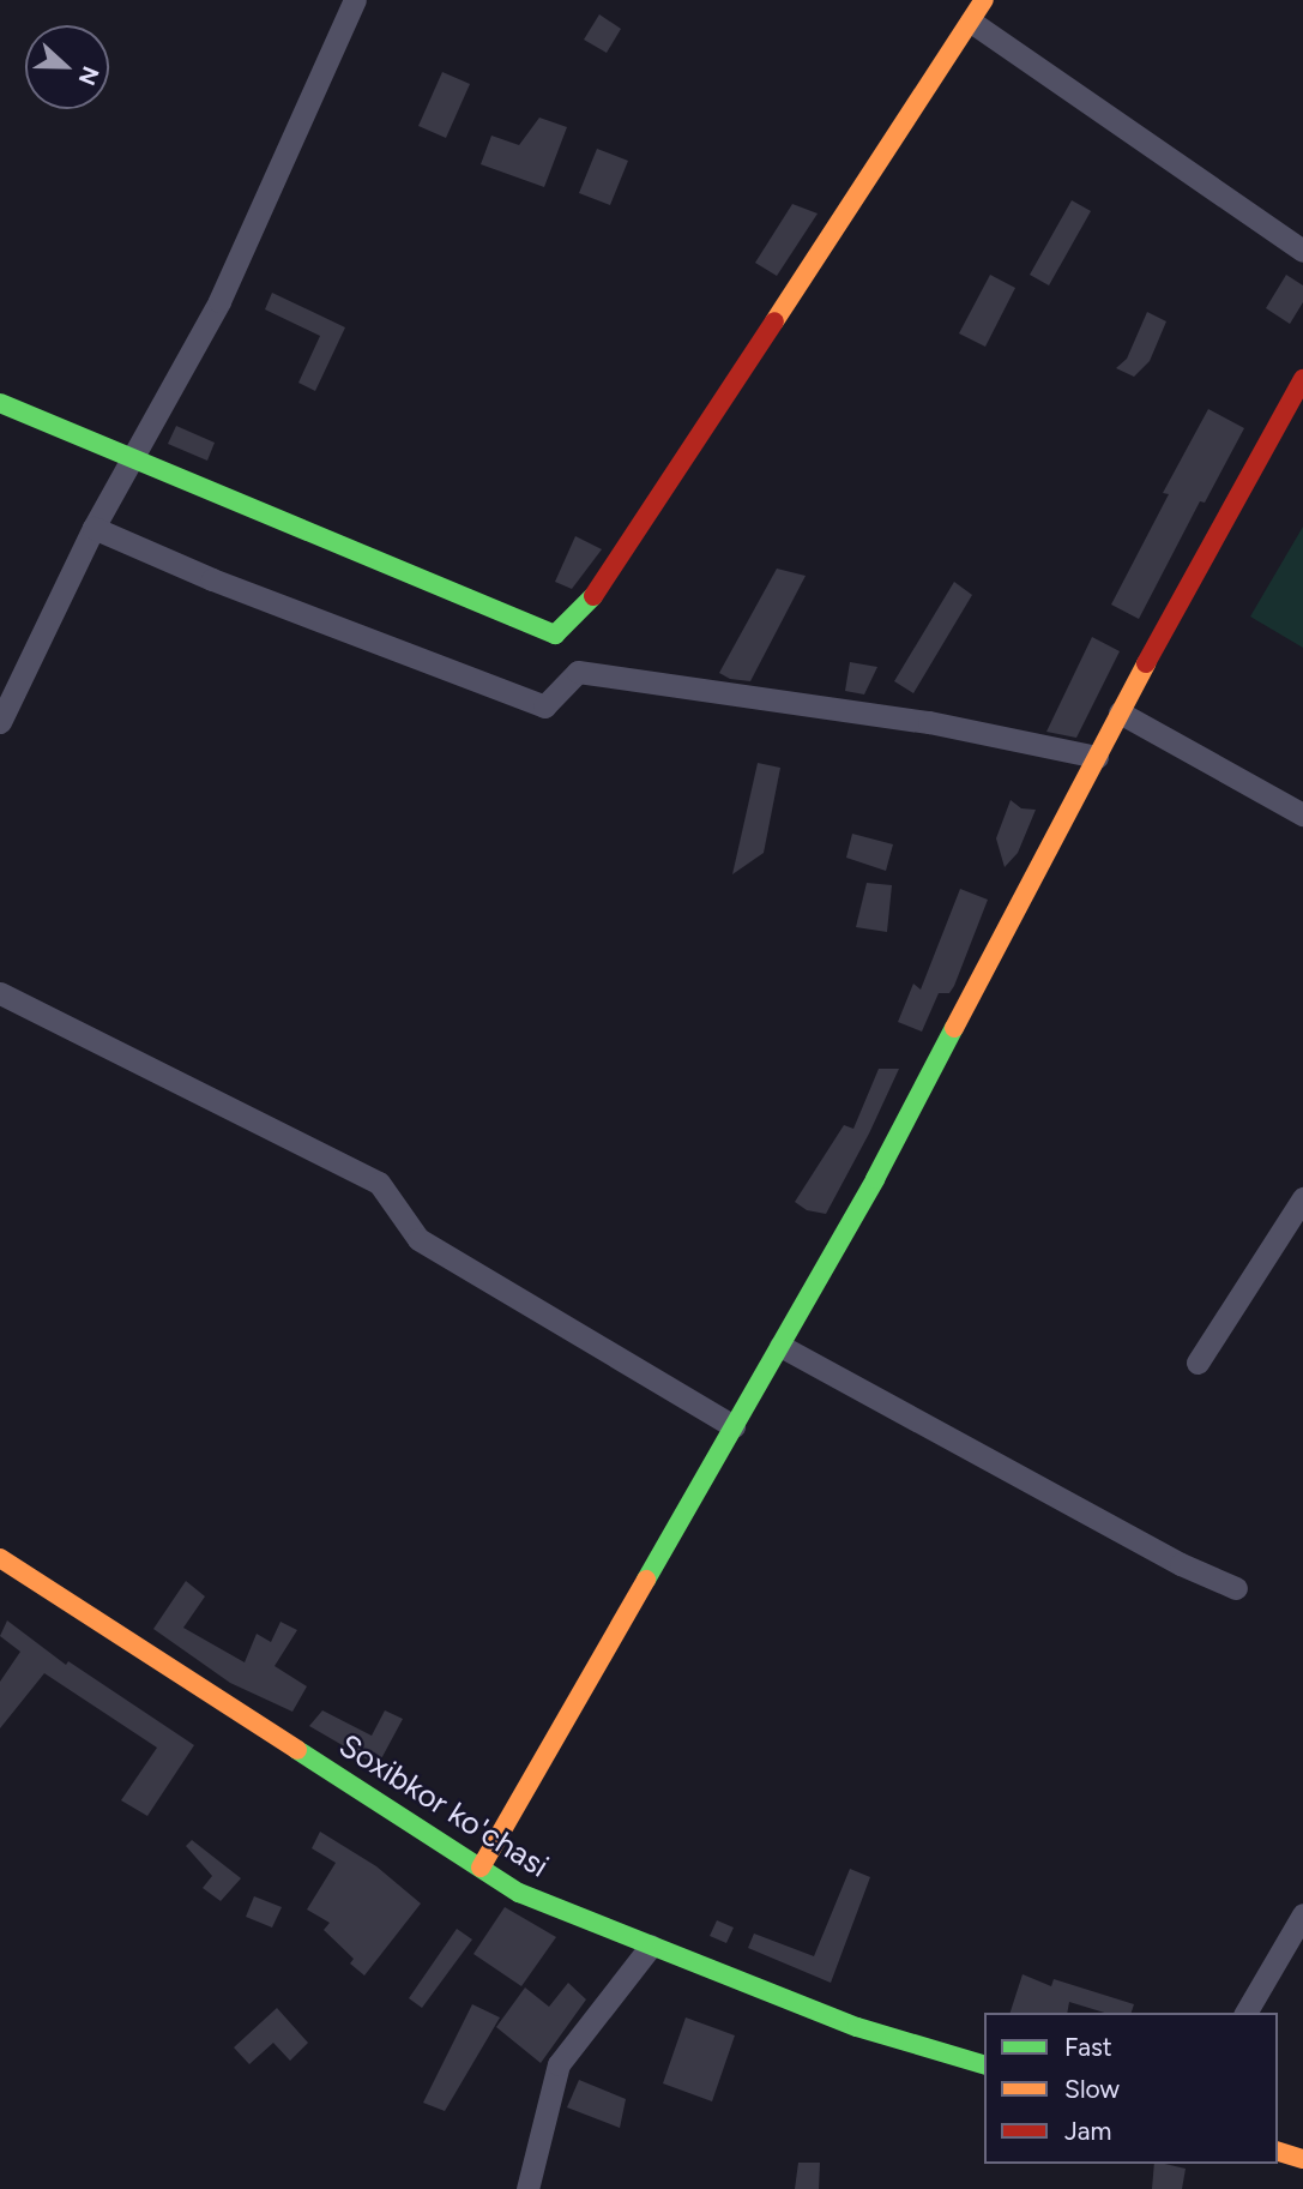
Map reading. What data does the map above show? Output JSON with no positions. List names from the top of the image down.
{
  "streets": {
    "street": ["Soxibkor ko'chasi"]
  },
  "legend": ["Fast", "Slow", "Jam"],
  "north": "right"
}
